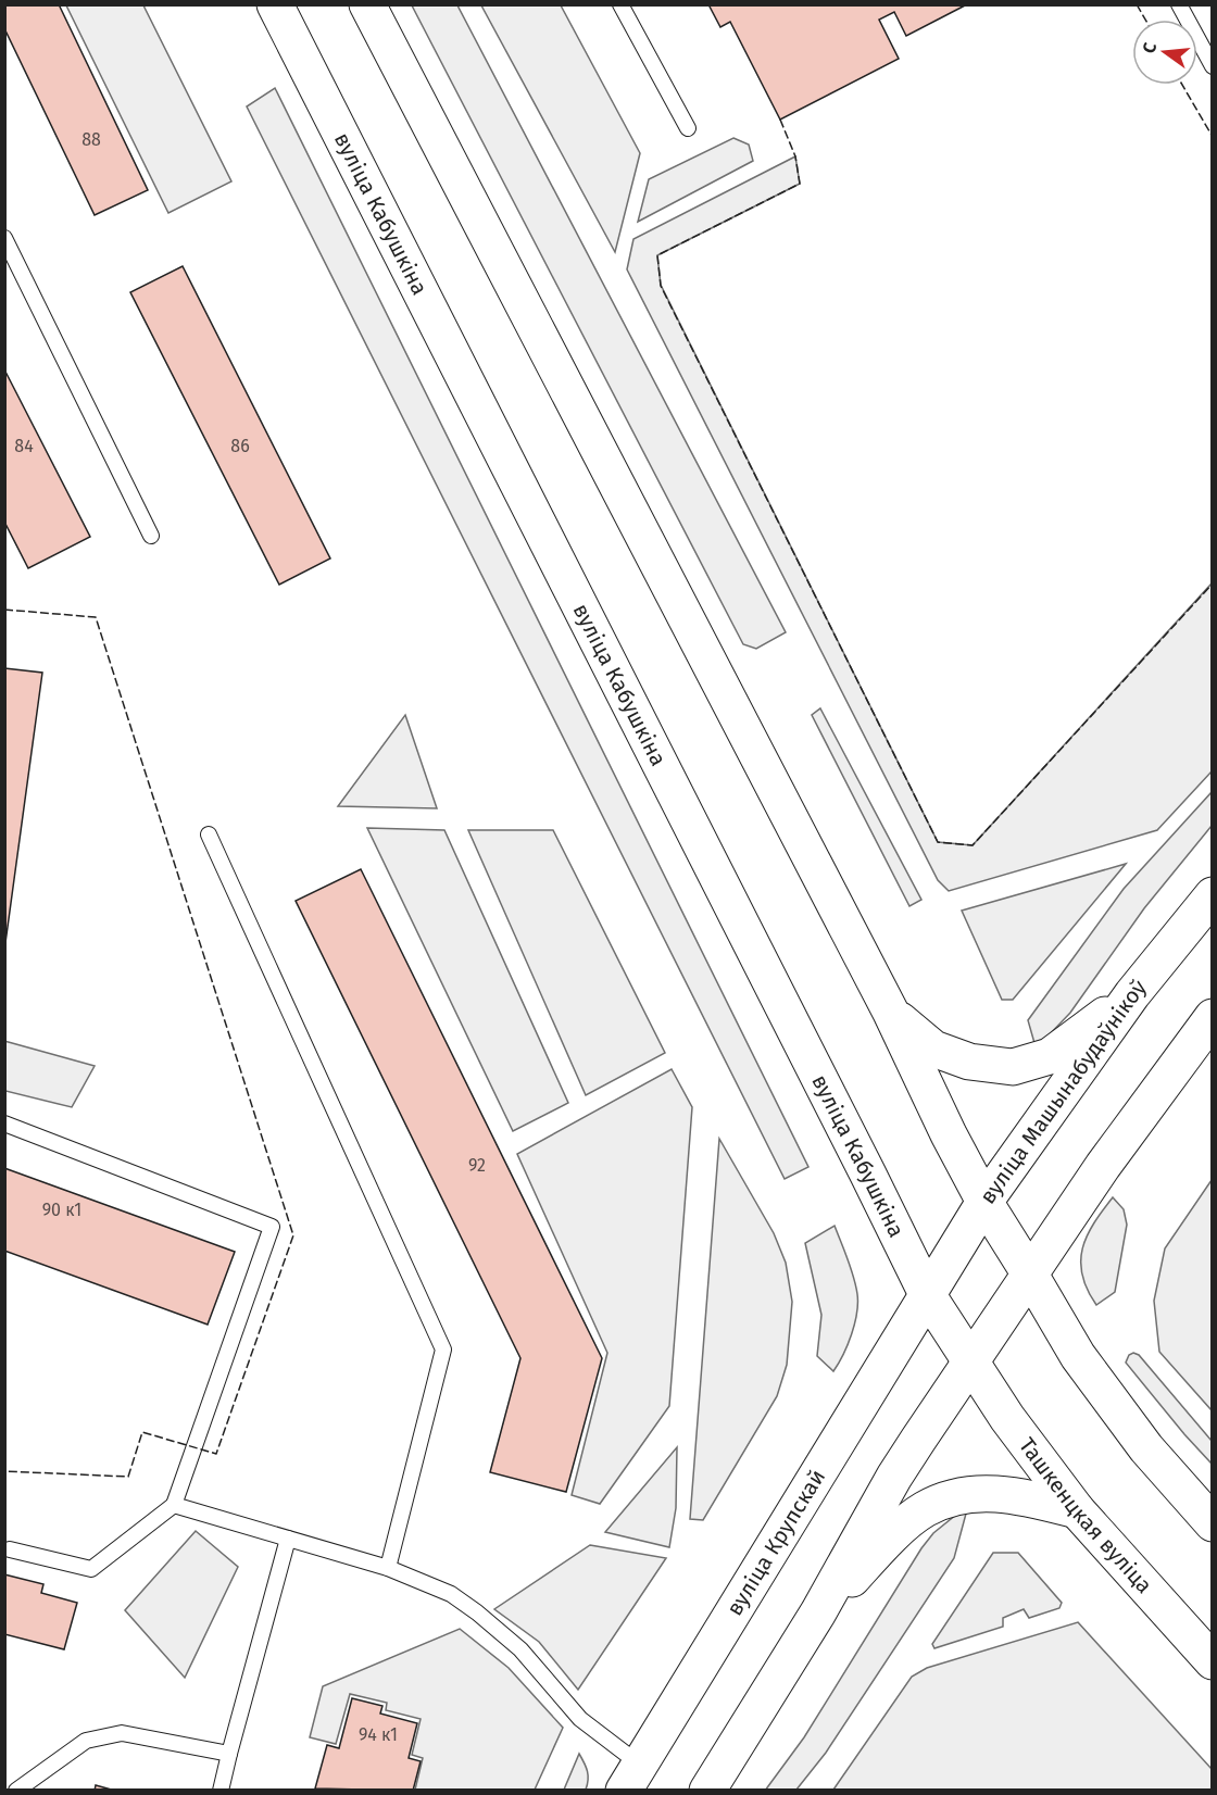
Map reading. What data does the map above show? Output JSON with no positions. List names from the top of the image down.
{
  "streets": {
    "main road": [
      "вуліца Кабушкіна",
      "вуліца Машынабудаўнікоў",
      "Ташкенцкая вуліца",
      "вуліца Крупскай"
    ]
  },
  "crossings": [
    ["вуліца Кабушкіна", "вуліца Машынабудаўнікоў"],
    ["вуліца Кабушкіна", "Ташкенцкая вуліца"],
    ["вуліца Кабушкіна", "вуліца Крупскай"],
    ["вуліца Машынабудаўнікоў", "вуліца Крупскай"]
  ],
  "house_numbers": [
    "88",
    "84",
    "86",
    "92",
    "90 к1",
    "94 к1"
  ],
  "north": "left"
}
